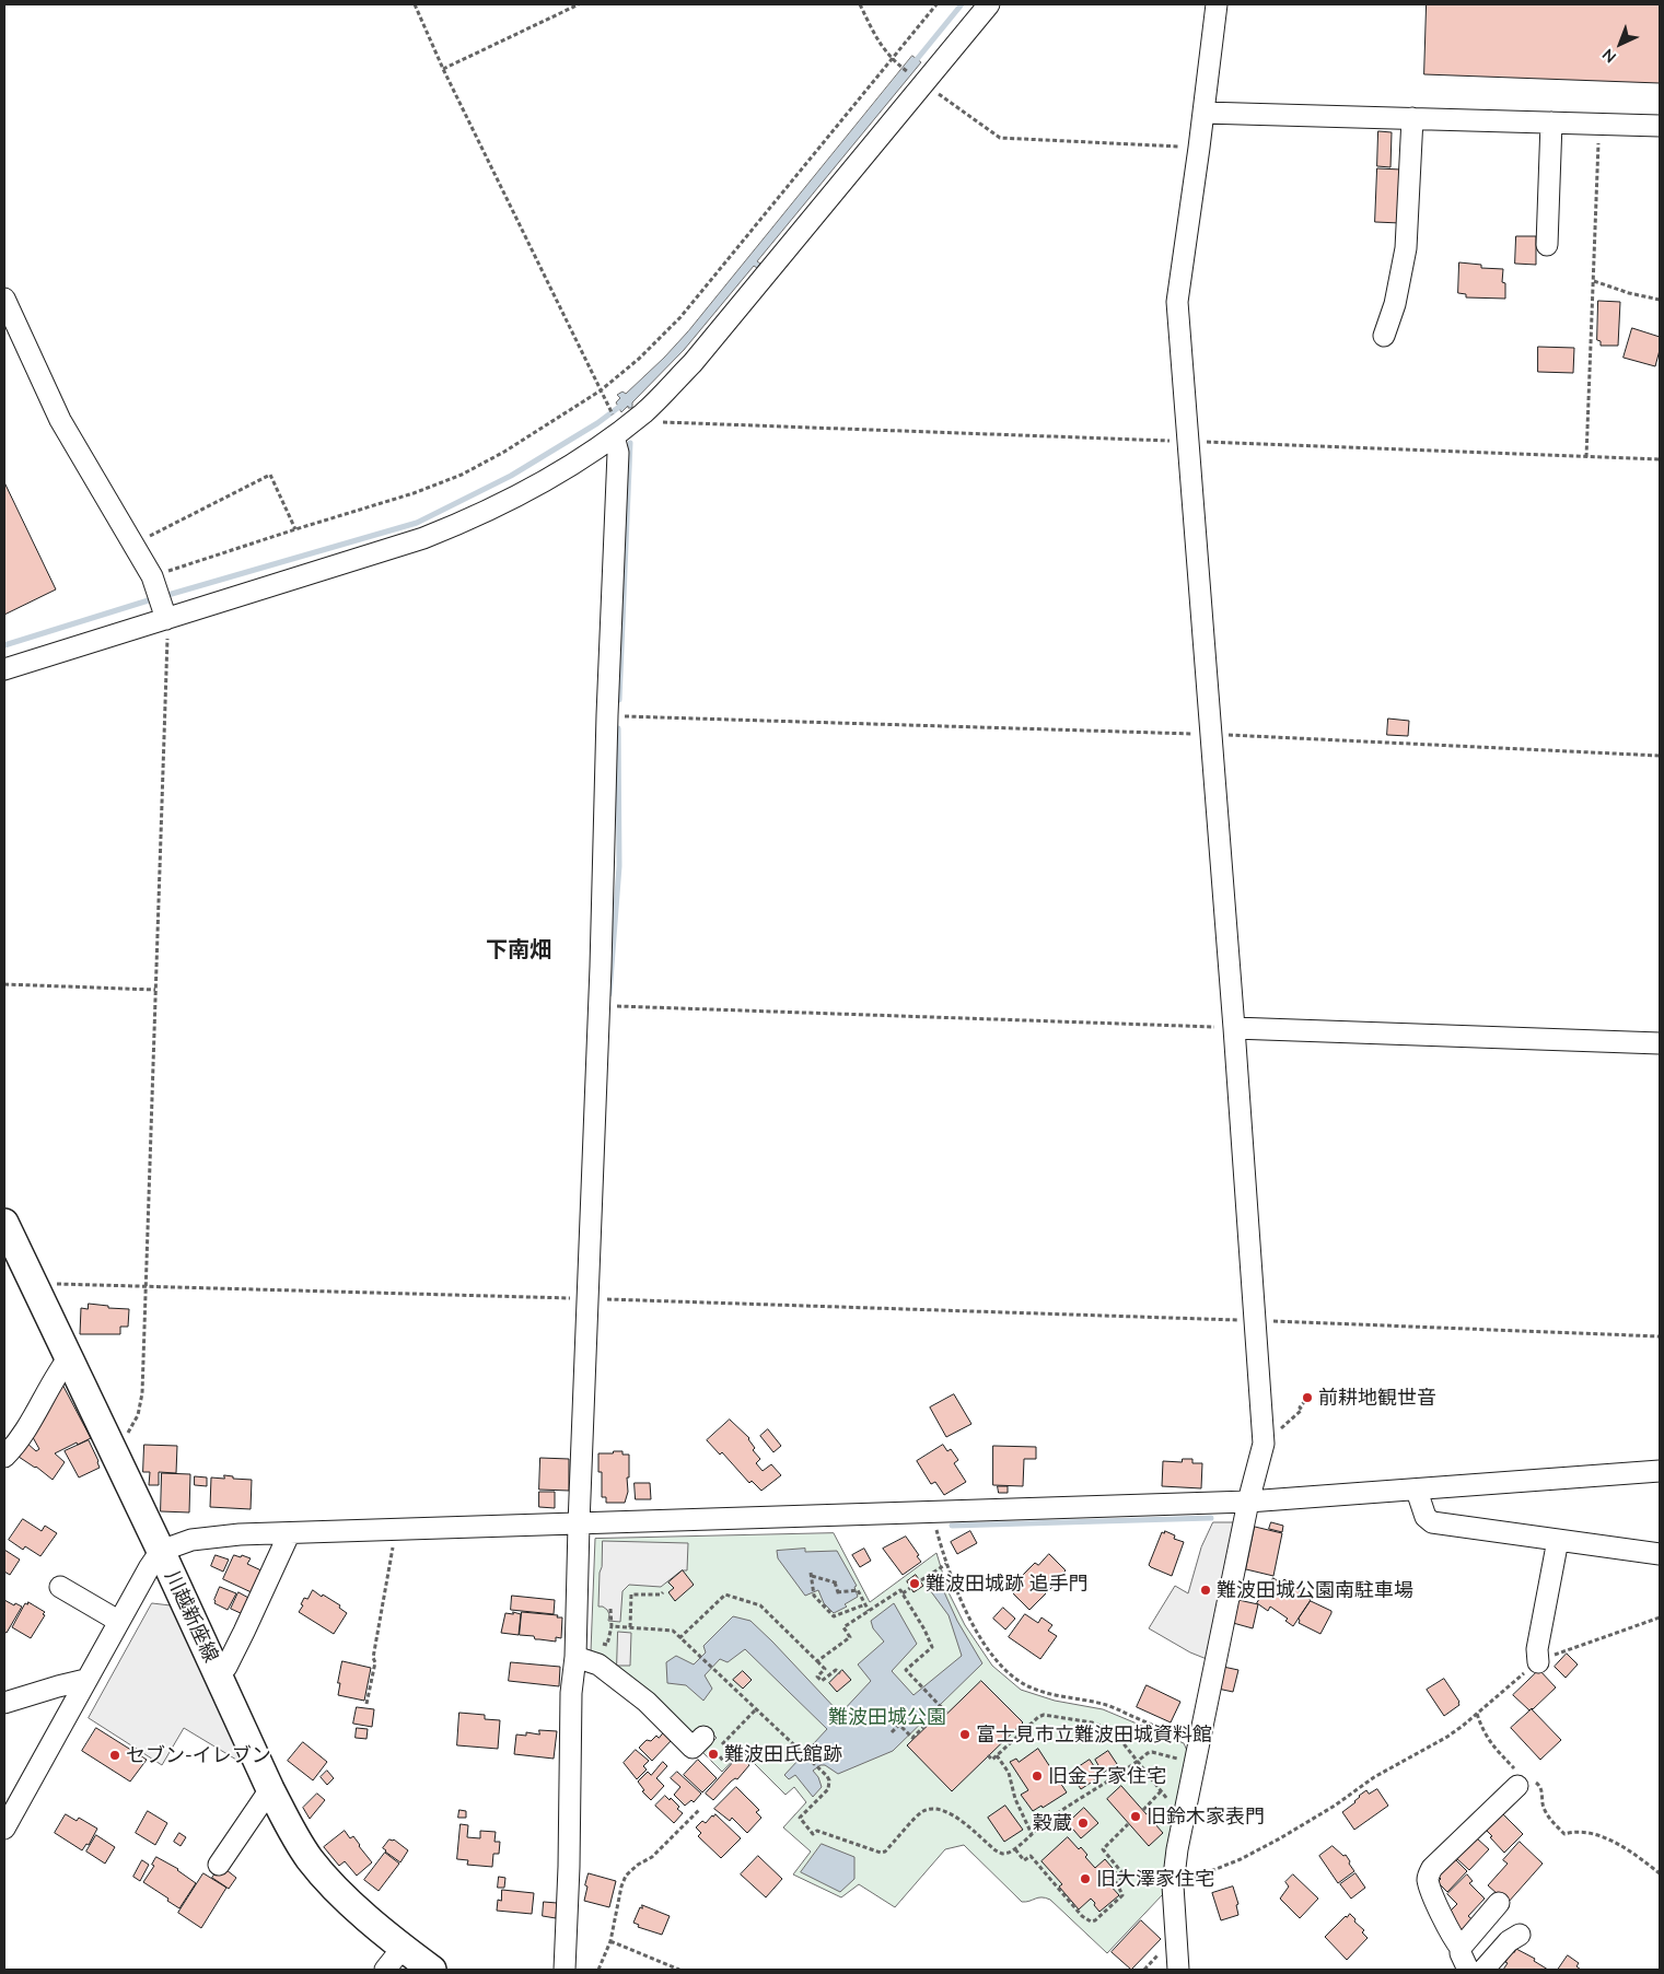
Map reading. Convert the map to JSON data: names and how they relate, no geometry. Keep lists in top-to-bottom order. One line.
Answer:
{"streets":{"main road":["川越新座線"]},"districts":["下南畑"],"parks":["難波田城公園"],"places":["前耕地観世音","難波田城跡 追手門","難波田城公園南駐車場","富士見市立難波田城資料館","難波田氏館跡","セブン-イレブン","旧金子家住宅","旧鈴木家表門","穀蔵","旧大澤家住宅"],"north":"bottom left"}
